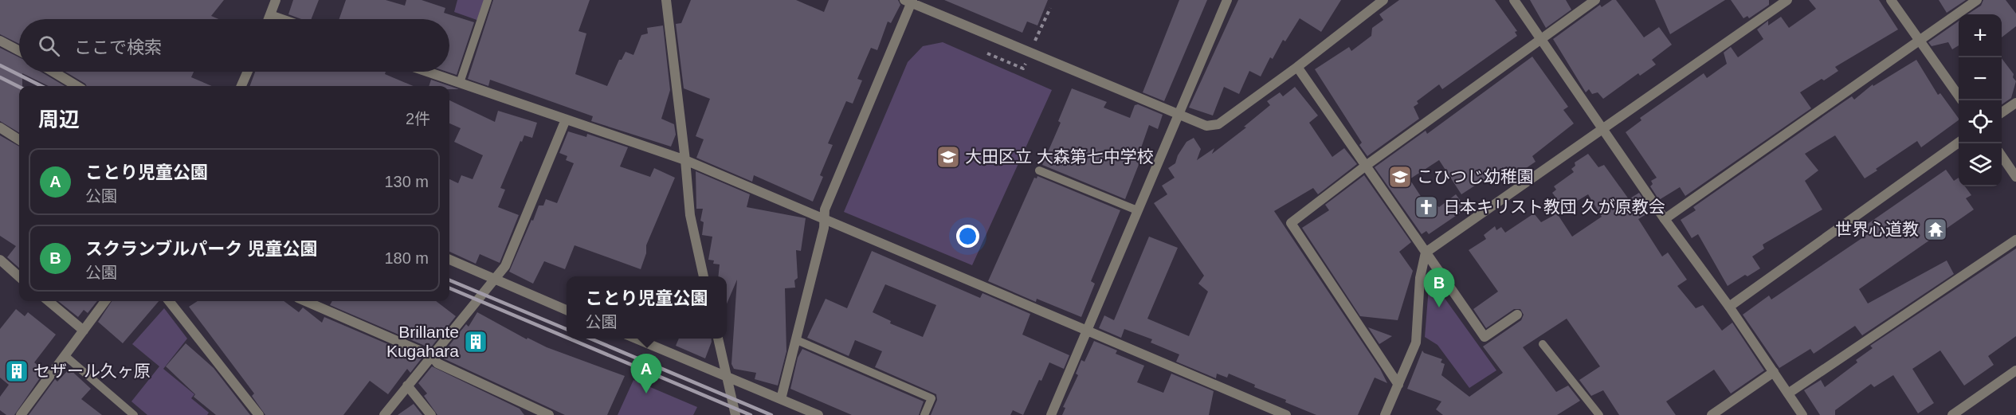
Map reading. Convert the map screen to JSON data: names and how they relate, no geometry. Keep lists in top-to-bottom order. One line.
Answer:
{"places":{"school or university":["大田区立 大森第七中学校","こひつじ幼稚園"],"church":["日本キリスト教団 久が原教会"],"temple":["世界心道教"],"building":["Brillante Kugahara","セザール久ヶ原"]},"page":{"map_buttons":["+","−"],"search":"ここで検索","heading":["周辺","2件"],"list":[{"mark":"A","name":"ことり児童公園","note":"公園","value":"130 m"},{"mark":"B","name":"スクランブルパーク 児童公園","note":"公園","value":"180 m"}],"pins":["B","A"],"popup":["ことり児童公園","公園"]}}
